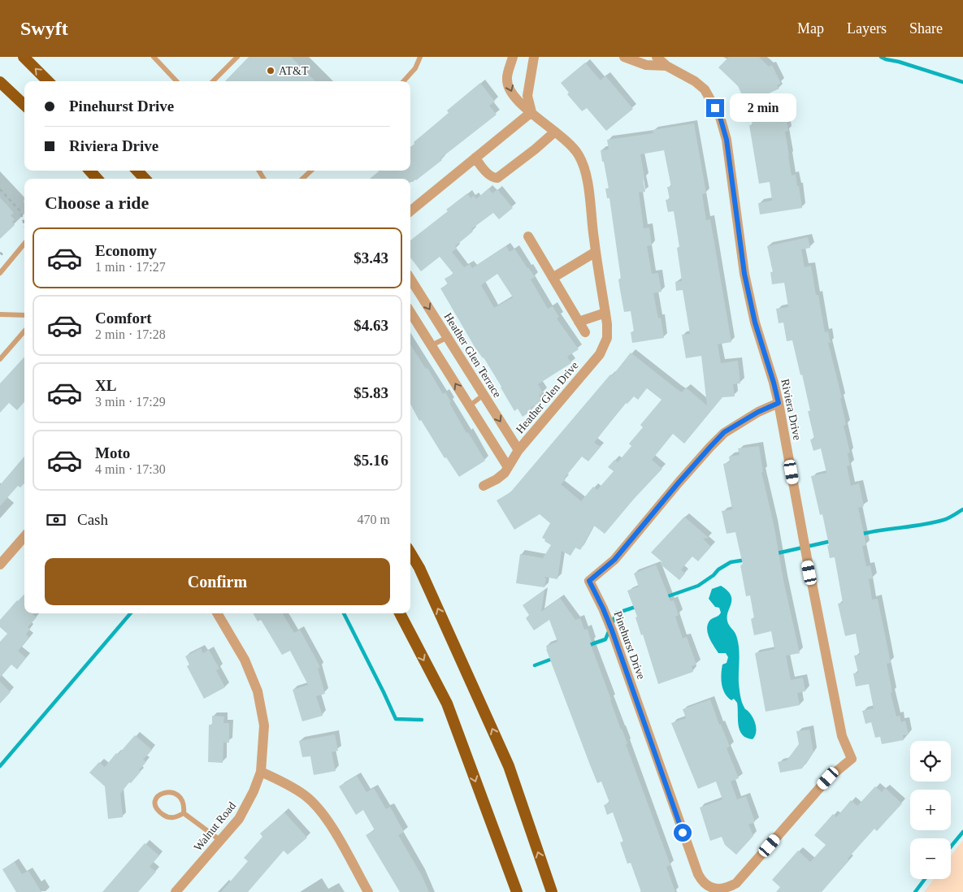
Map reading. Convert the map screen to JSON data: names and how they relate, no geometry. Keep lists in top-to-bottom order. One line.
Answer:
{"streets":{"street":["Heather Glen Terrace","Heather Glen Drive","Riviera Drive","Pinehurst Drive","Walnut Road"]},"crossings":[["Heather Glen Terrace","Heather Glen Drive"],["Riviera Drive","Pinehurst Drive"]],"places":["AT&T"],"page":{"header":"Swyft","nav":["Map","Layers","Share"],"banner":["Pinehurst Drive","Riviera Drive"],"bubble":"2 min","heading":"Choose a ride","list":[{"name":"Economy","note":"1 min · 17:27","value":"$3.43"},{"name":"Comfort","note":"2 min · 17:28","value":"$4.63"},{"name":"XL","note":"3 min · 17:29","value":"$5.83"},{"name":"Moto","note":"4 min · 17:30","value":"$5.16"}],"pay":["Cash","470 m"],"buttons":"Confirm","map_buttons":["+","−"]}}
